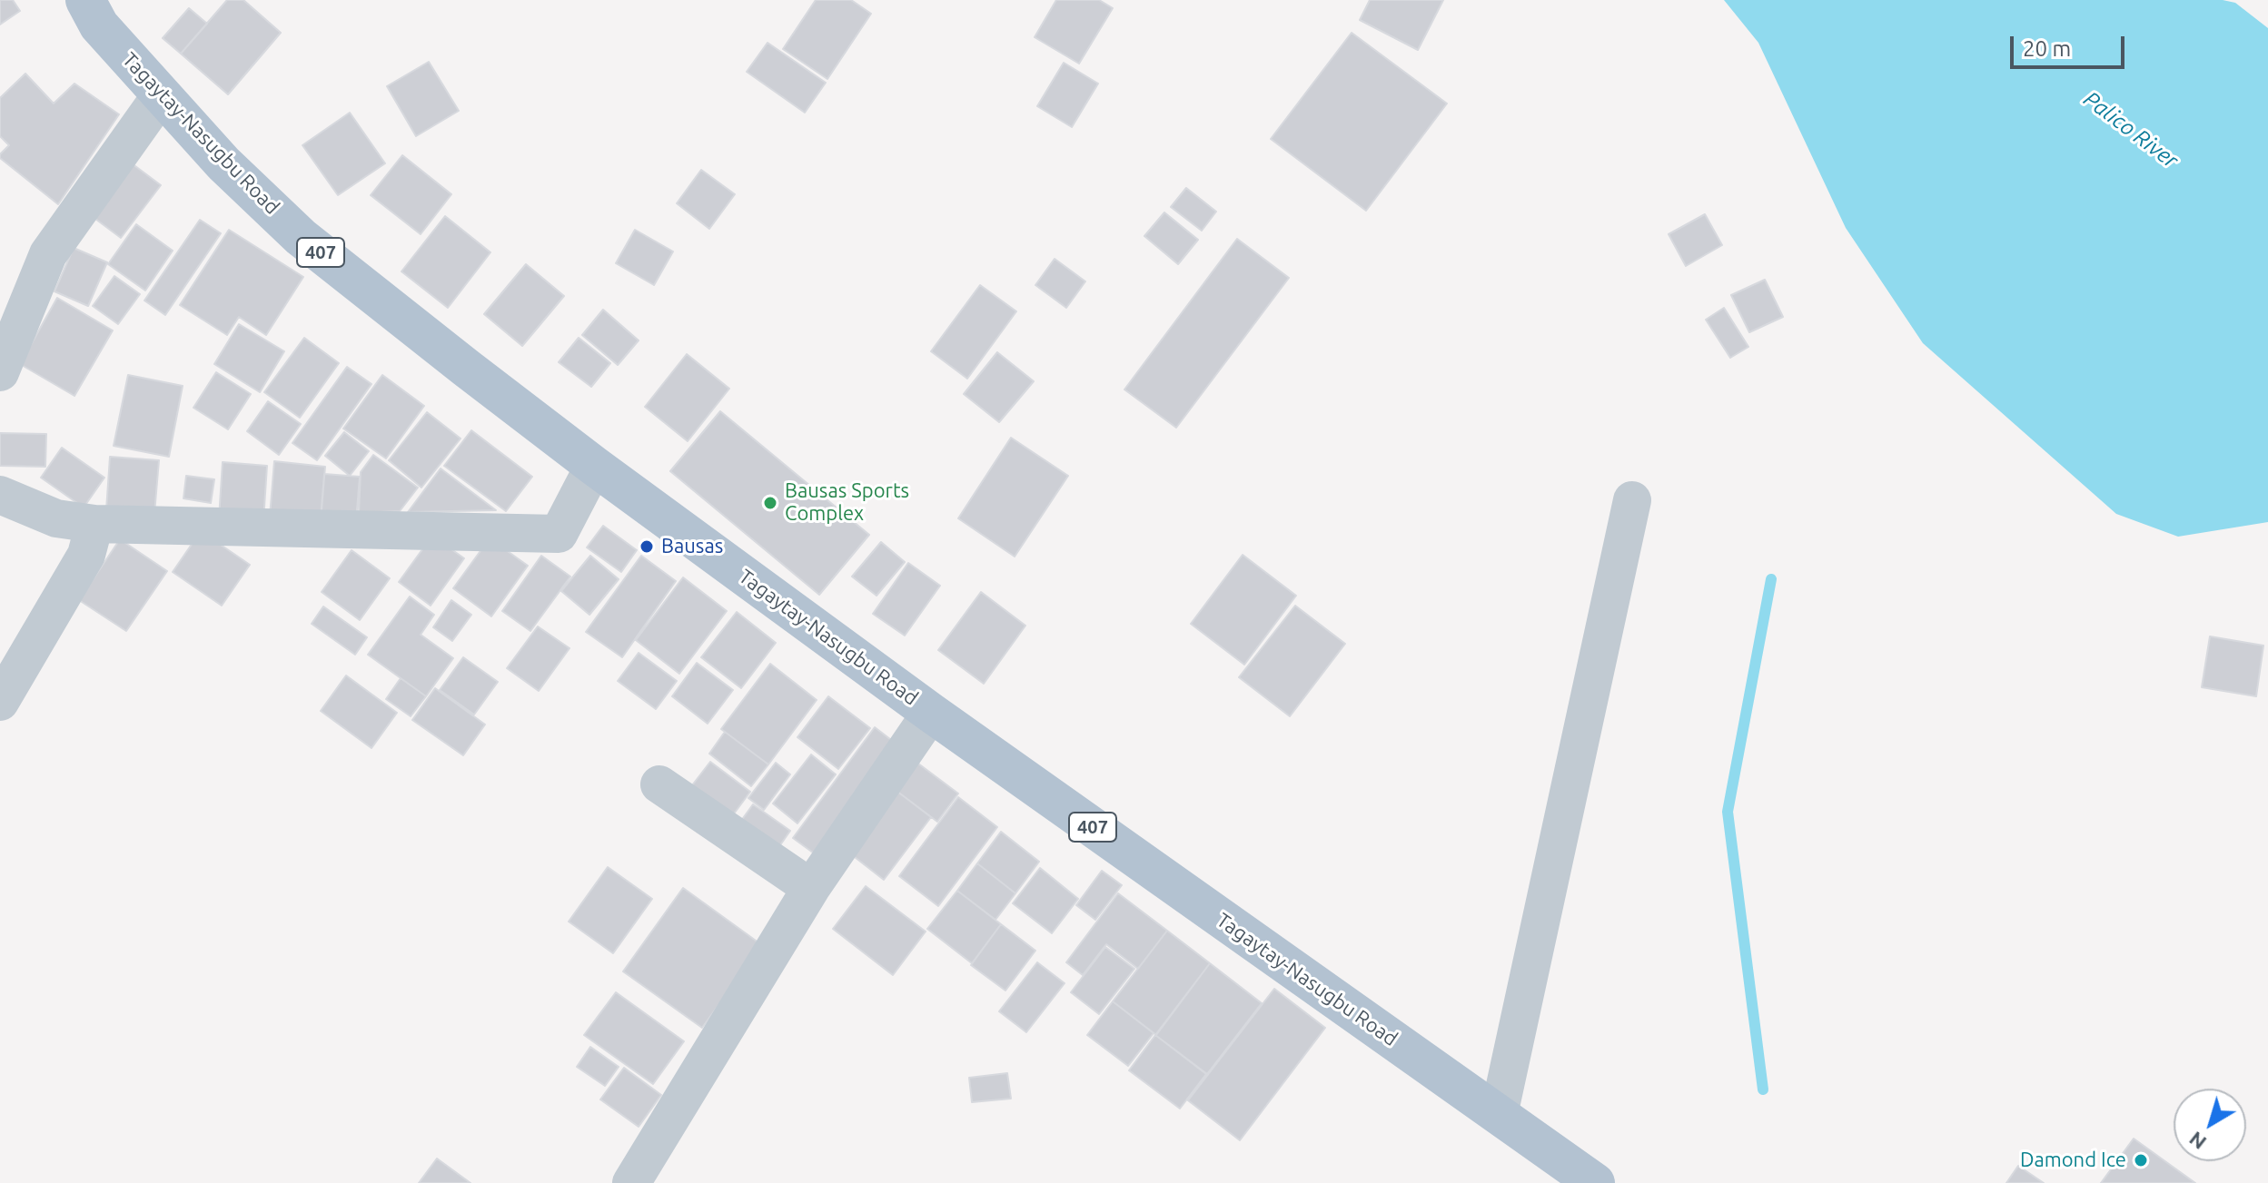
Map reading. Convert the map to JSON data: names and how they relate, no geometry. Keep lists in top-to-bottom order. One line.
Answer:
{"streets":{"main road":["Tagaytay-Nasugbu Road","407"]},"water":["Palico River"],"places":["Bausas Sports Complex","Bausas","Damond Ice"],"scale_bar":"20 m","north":"bottom left"}
